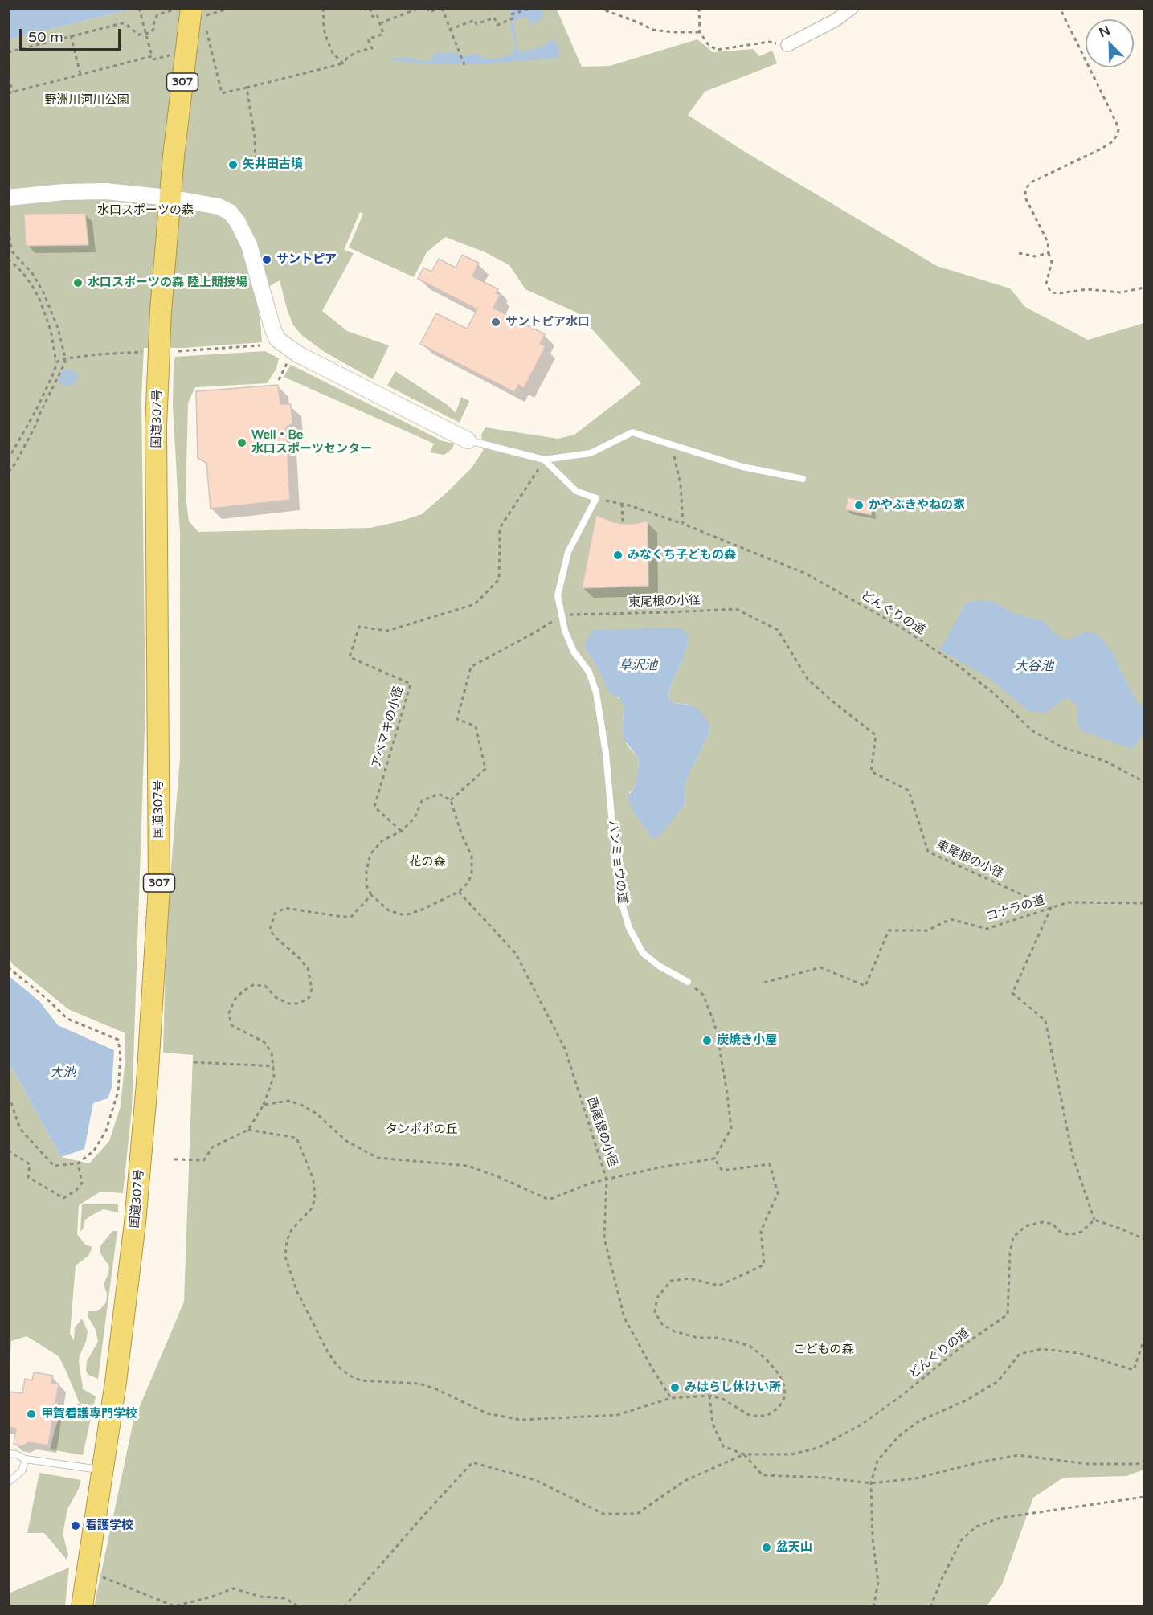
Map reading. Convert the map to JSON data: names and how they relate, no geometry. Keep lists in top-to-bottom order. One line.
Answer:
{"streets":{"highway":["307","国道307号"],"lane":["ハンミョウの道"],"path":["東尾根の小径","どんぐりの道","アベマキの小径","コナラの道","西尾根の小径"]},"crossings":[["東尾根の小径","ハンミョウの道"],["東尾根の小径","コナラの道"],["どんぐりの道","ハンミョウの道"]],"water":["草沢池","大谷池","大池"],"parks":["野洲川河川公園","水口スポーツの森","花の森","タンポポの丘","こどもの森"],"places":["矢井田古墳","サントピア","水口スポーツの森 陸上競技場","サントピア水口","Well・Be 水口スポーツセンター","かやぶきやねの家","みなくち子どもの森","炭焼き小屋","みはらし休けい所","甲賀看護専門学校","看護学校","盆天山"],"scale_bar":"50 m","north":"top left"}
